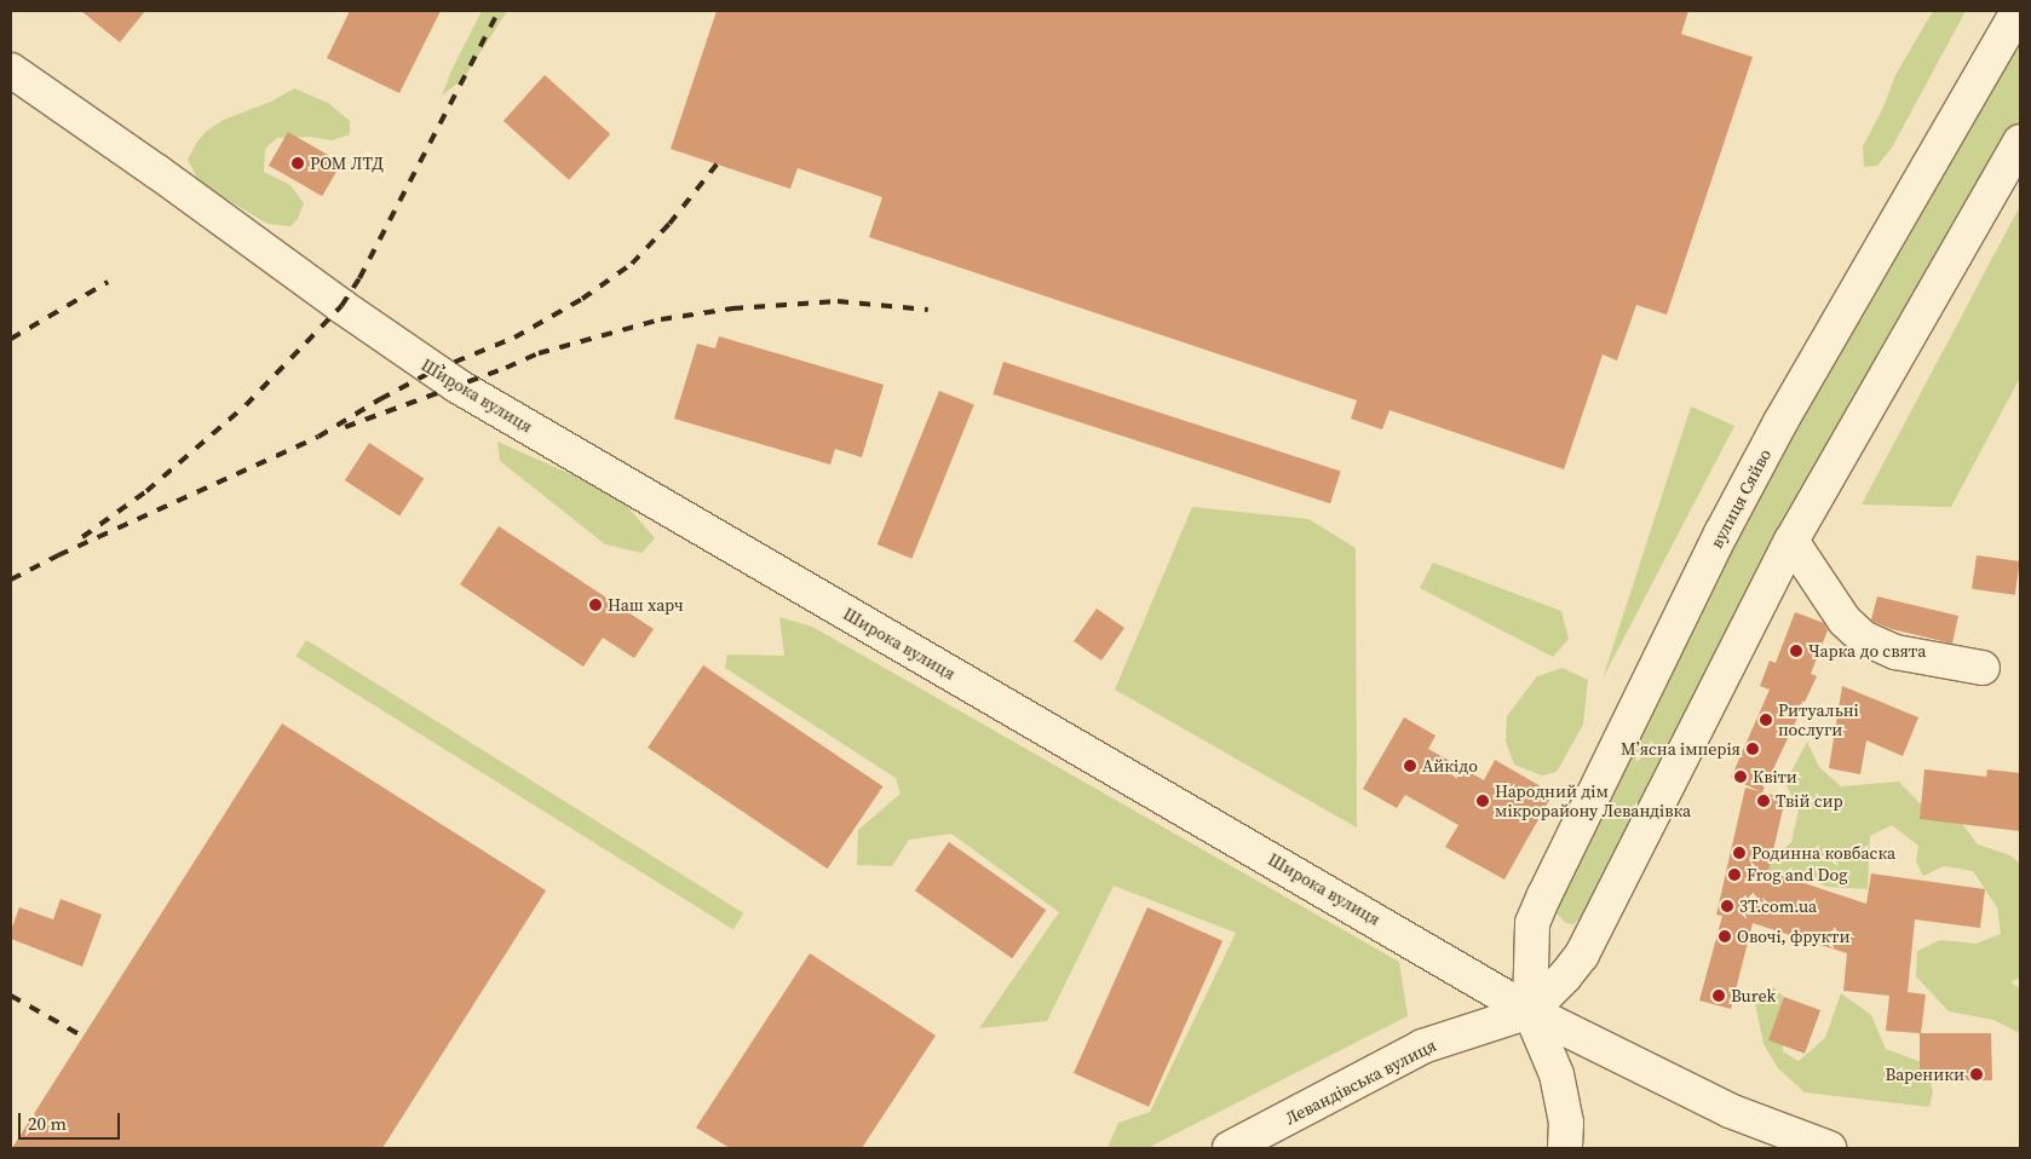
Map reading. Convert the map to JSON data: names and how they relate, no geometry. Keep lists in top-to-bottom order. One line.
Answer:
{"streets":{"street":["Широка вулиця","вулиця Сяйво","Левандівська вулиця"]},"crossings":[["Широка вулиця","вулиця Сяйво"],["Широка вулиця","Левандівська вулиця"],["вулиця Сяйво","Левандівська вулиця"]],"places":["РОМ ЛТД","Наш харч","Чарка до свята","Ритуальні послуги","Мʼясна імперія","Айкідо","Квіти","Народний дім мікрорайону Левандівка","Твій сир","Родинна ковбаска","Frog and Dog","3T.com.ua","Овочі, фрукти","Burek","Вареники"],"scale_bar":"20 m"}
